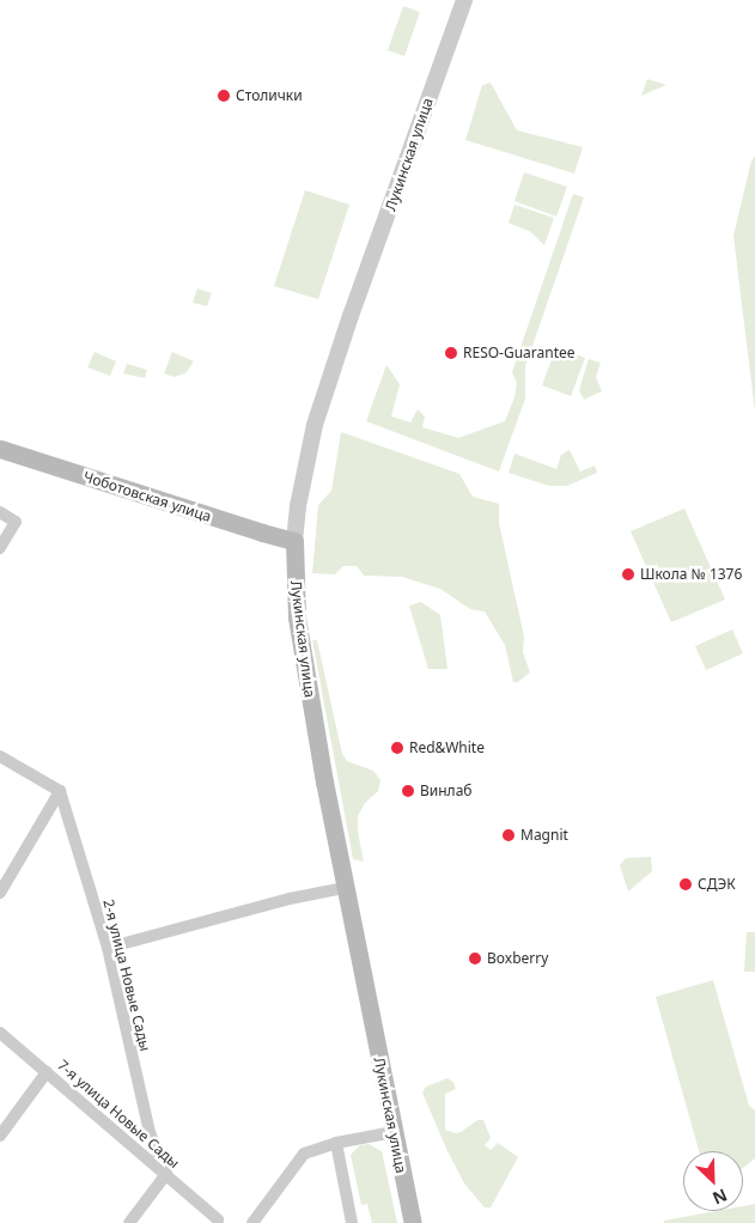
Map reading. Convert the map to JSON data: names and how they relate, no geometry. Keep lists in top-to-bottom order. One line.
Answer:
{"streets":{"main road":["Лукинская улица","Чоботовская улица"],"street":["2-я улица Новые Сады","7-я улица Новые Сады"]},"crossings":[["Лукинская улица","Чоботовская улица"],["2-я улица Новые Сады","7-я улица Новые Сады"]],"places":["Столички","RESO-Guarantee","Школа № 1376","Red&White","Винлаб","Magnit","СДЭК","Boxberry"],"north":"bottom right"}
